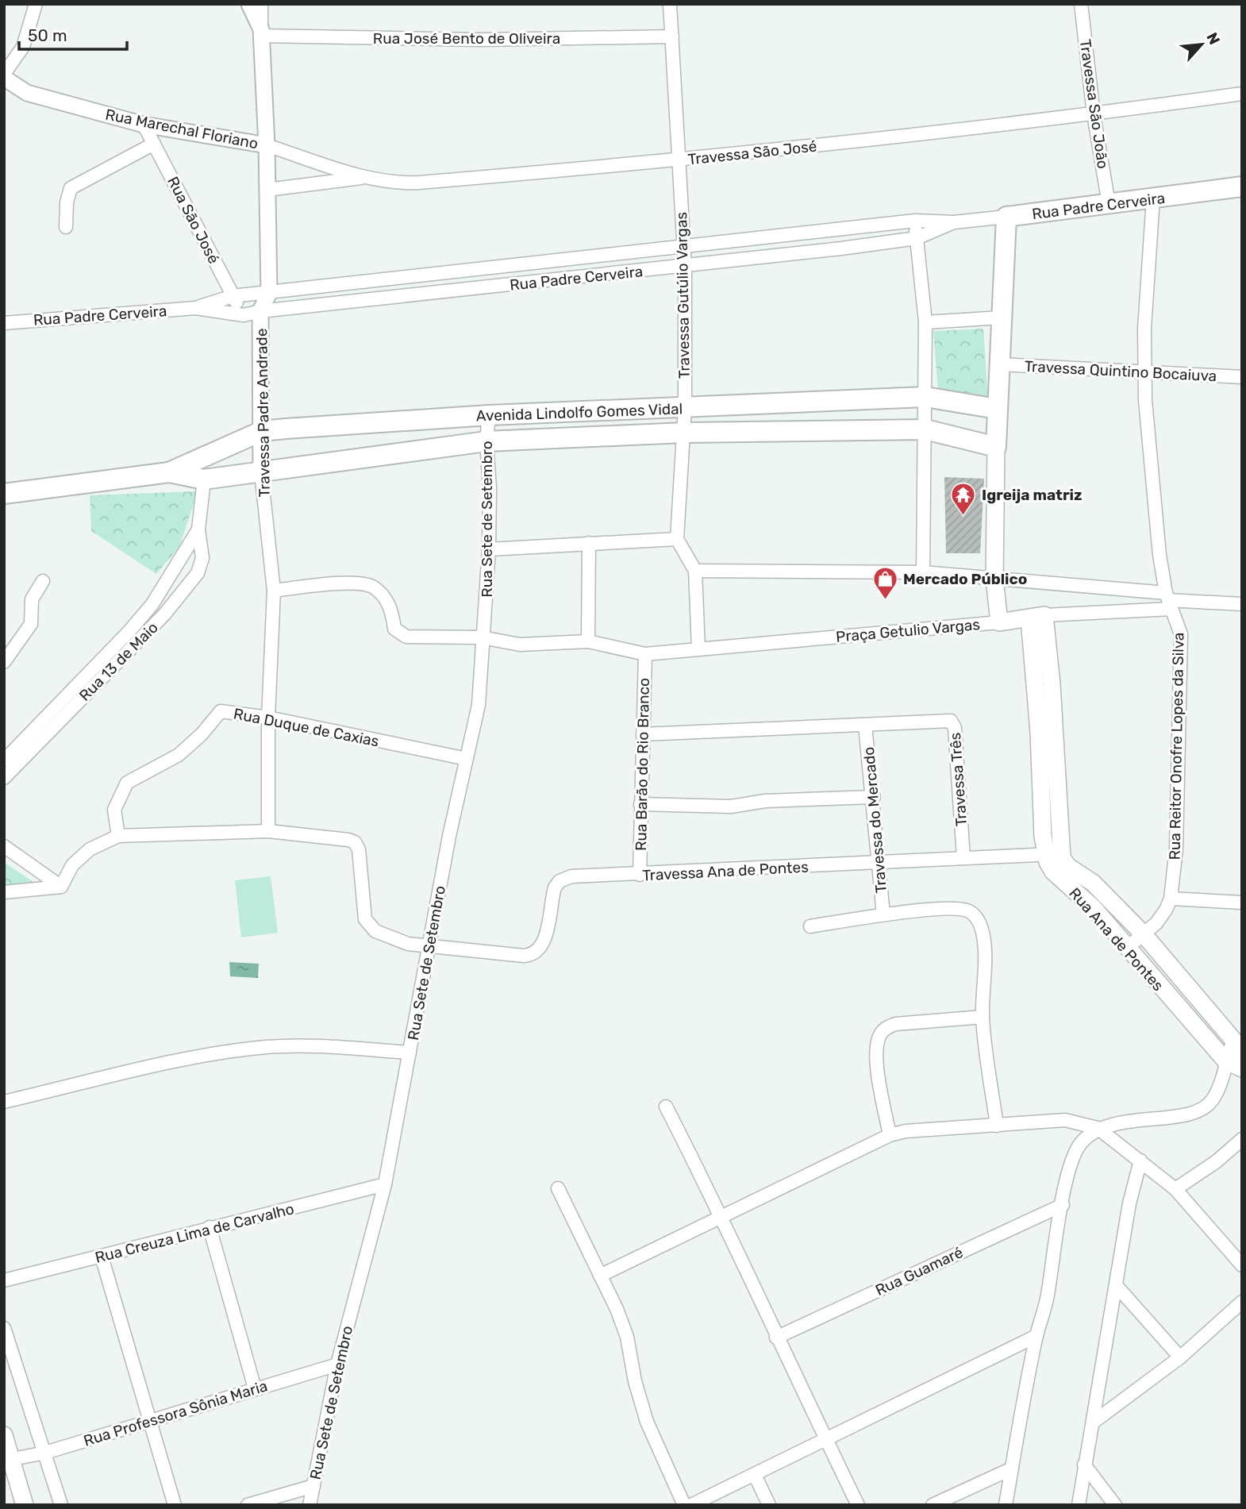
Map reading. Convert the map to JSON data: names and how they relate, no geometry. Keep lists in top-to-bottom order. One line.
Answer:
{"streets":{"main road":["Rua Padre Cerveira","Avenida Lindolfo Gomes Vidal","Praça Getulio Vargas","Rua Ana de Pontes"],"street":["Rua José Bento de Oliveira","Travessa São João","Rua Marechal Floriano","Travessa São José","Rua São José","Travessa Gutúlio Vargas","Travessa Quintino Bocaiuva","Travessa Padre Andrade","Rua Sete de Setembro","Rua 13 de Maio","Rua Duque de Caxias","Rua Reitor Onofre Lopes da Silva","Rua Barão do Rio Branco","Travessa Três","Travessa do Mercado","Travessa Ana de Pontes","Rua Creuza Lima de Carvalho","Rua Guamaré","Rua Professora Sônia Maria"]},"crossings":[["Rua José Bento de Oliveira","Travessa Gutúlio Vargas"],["Rua José Bento de Oliveira","Travessa Padre Andrade"],["Travessa São João","Travessa São José"],["Travessa São João","Rua Padre Cerveira"],["Rua Marechal Floriano","Travessa São José"],["Rua Marechal Floriano","Rua São José"],["Rua Marechal Floriano","Travessa Padre Andrade"],["Travessa São José","Travessa Gutúlio Vargas"],["Travessa São José","Travessa Padre Andrade"],["Rua Padre Cerveira","Rua São José"],["Rua Padre Cerveira","Travessa Gutúlio Vargas"],["Rua Padre Cerveira","Travessa Padre Andrade"],["Rua Padre Cerveira","Rua Reitor Onofre Lopes da Silva"],["Travessa Gutúlio Vargas","Avenida Lindolfo Gomes Vidal"],["Travessa Quintino Bocaiuva","Rua Reitor Onofre Lopes da Silva"],["Avenida Lindolfo Gomes Vidal","Travessa Padre Andrade"],["Avenida Lindolfo Gomes Vidal","Rua Sete de Setembro"],["Avenida Lindolfo Gomes Vidal","Rua 13 de Maio"],["Travessa Padre Andrade","Praça Getulio Vargas"],["Travessa Padre Andrade","Rua Duque de Caxias"],["Rua Sete de Setembro","Praça Getulio Vargas"],["Rua Sete de Setembro","Rua Duque de Caxias"],["Rua Sete de Setembro","Travessa Ana de Pontes"],["Rua Sete de Setembro","Rua Creuza Lima de Carvalho"],["Rua Sete de Setembro","Rua Professora Sônia Maria"],["Praça Getulio Vargas","Rua Reitor Onofre Lopes da Silva"],["Praça Getulio Vargas","Rua Barão do Rio Branco"],["Praça Getulio Vargas","Rua Ana de Pontes"],["Rua Reitor Onofre Lopes da Silva","Rua Ana de Pontes"],["Rua Barão do Rio Branco","Travessa Ana de Pontes"],["Travessa Três","Travessa do Mercado"],["Travessa Três","Travessa Ana de Pontes"],["Travessa do Mercado","Travessa Ana de Pontes"],["Travessa Ana de Pontes","Rua Ana de Pontes"]],"places":{"temple":["Igreija matriz"],"shop":["Mercado Público"]},"scale_bar":"50 m","north":"top right"}
